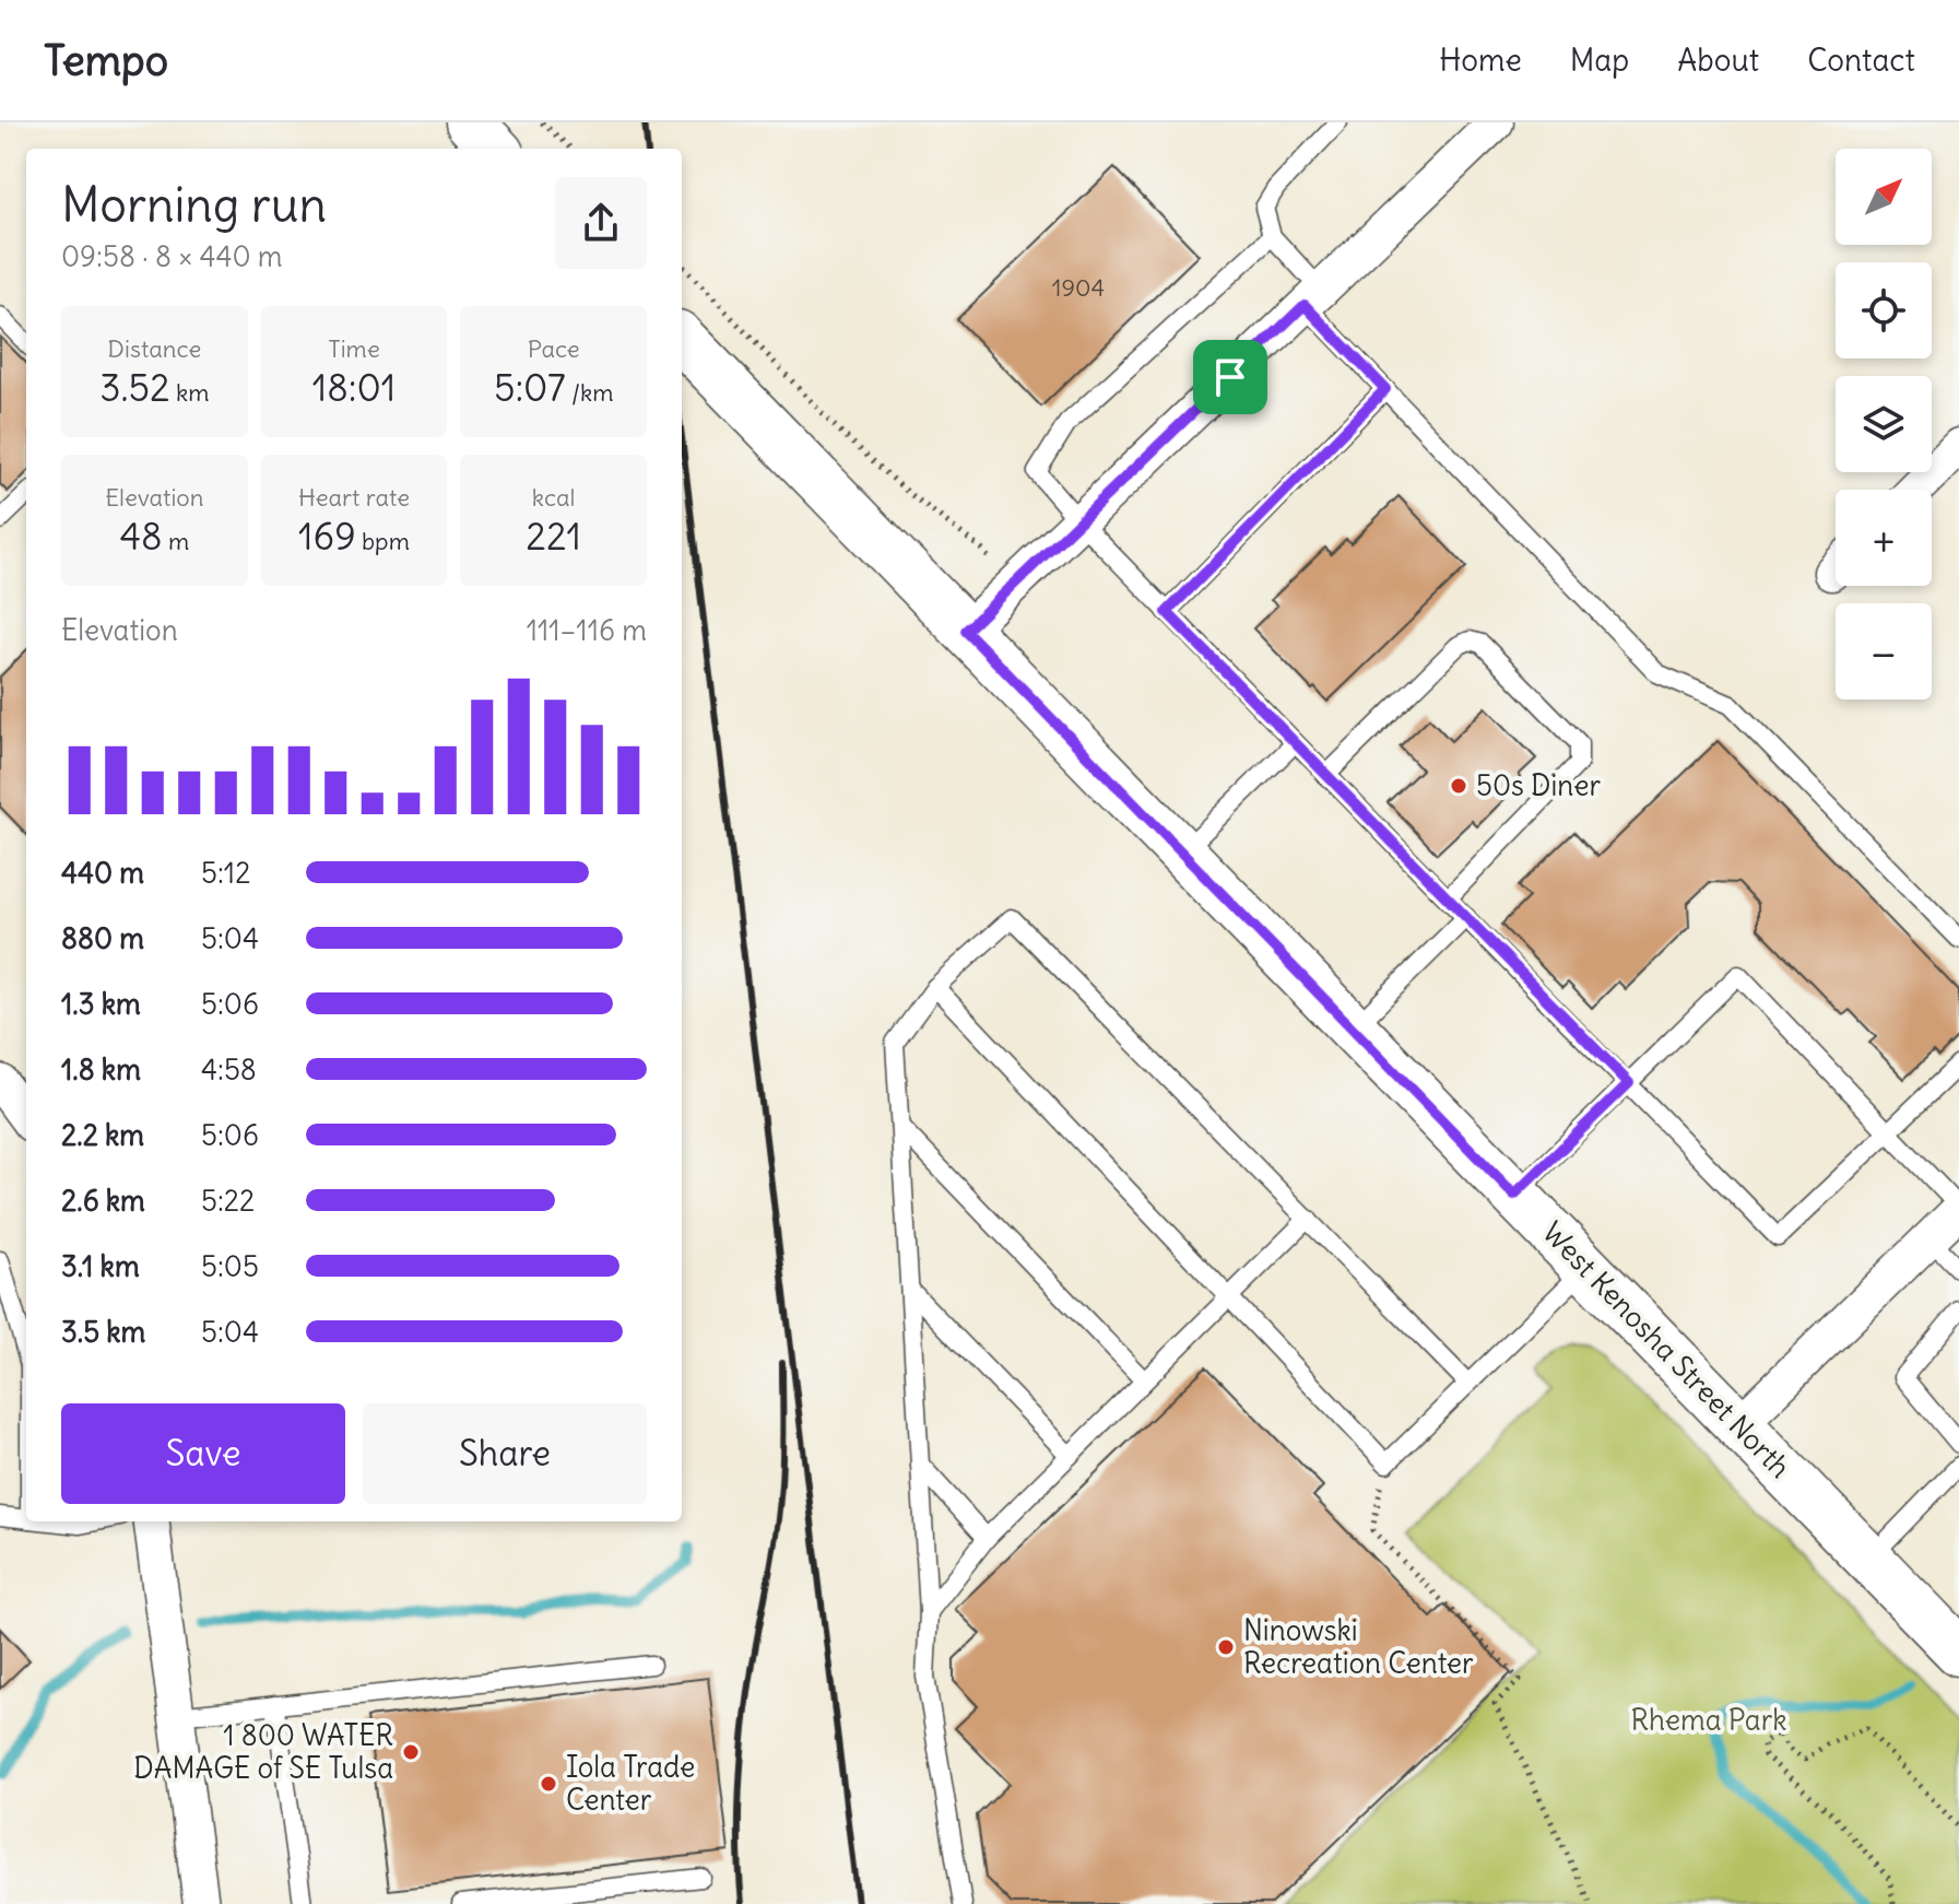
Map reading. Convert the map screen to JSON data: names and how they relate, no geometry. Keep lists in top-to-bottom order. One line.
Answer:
{"streets":{"main road":["West Kenosha Street North"]},"parks":["Rhema Park"],"places":["50s Diner","Ninowski Recreation Center","1 800 WATER DAMAGE of SE Tulsa","Iola Trade Center"],"house_numbers":["1904"],"north":"top right","page":{"header":"Tempo","nav":["Home","Map","About","Contact"],"map_buttons":["+","−"],"heading":["Morning run","09:58 · 8 × 440 m"],"stats":[["Distance","3.52 km"],["Time","18:01"],["Pace","5:07 /km"],["Elevation","48 m"],["Heart rate","169 bpm"],["kcal","221"]],"chart":["Elevation","111–116 m"],"list":[{"name":"440 m","note":"5:12"},{"name":"880 m","note":"5:04"},{"name":"1.3 km","note":"5:06"},{"name":"1.8 km","note":"4:58"},{"name":"2.2 km","note":"5:06"},{"name":"2.6 km","note":"5:22"},{"name":"3.1 km","note":"5:05"},{"name":"3.5 km","note":"5:04"}],"buttons":["Save","Share"]}}
